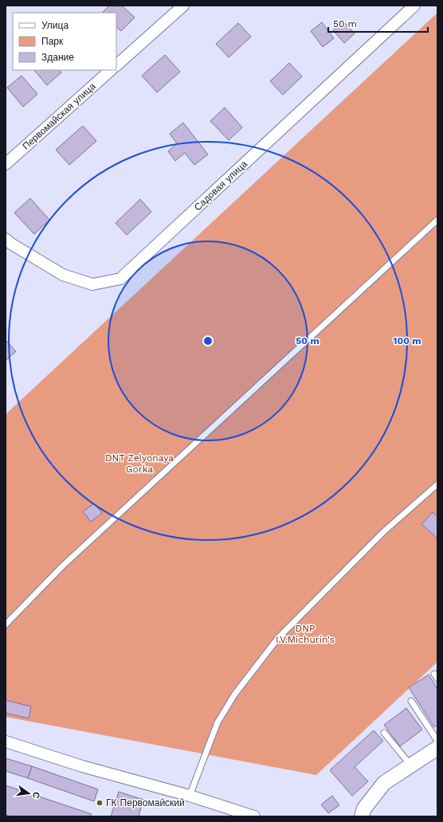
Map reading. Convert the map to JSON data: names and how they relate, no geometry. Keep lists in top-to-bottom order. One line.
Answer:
{"streets":{"street":["Первомайская улица","Садовая улица"]},"parks":["DNT Zelyonaya Gorka","DNP I.V.Michurin's"],"places":["ГК Первомайский"],"legend":["Улица","Парк","Здание"],"scale_bar":"50 m","north":"right","rings":["50 m","100 m"]}
